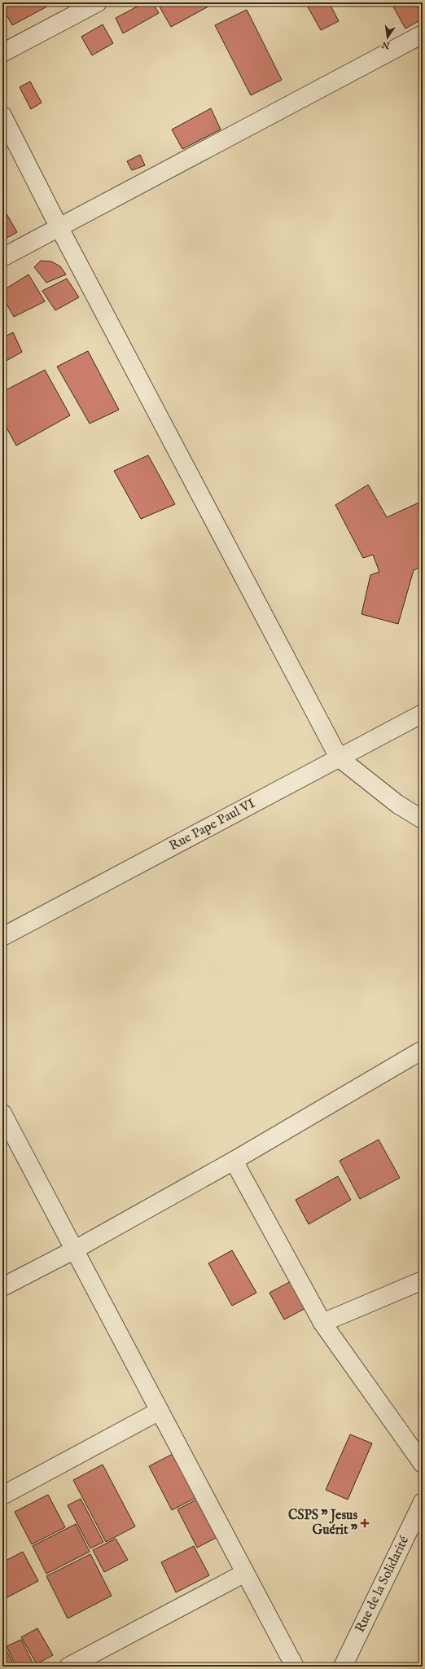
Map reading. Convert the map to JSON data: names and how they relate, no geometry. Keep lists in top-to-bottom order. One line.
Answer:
{"streets":{"street":["Rue Pape Paul VI","Rue de la Solidarité"]},"places":{"health":["CSPS \" Jesus Guérit \""]},"north":"bottom"}
